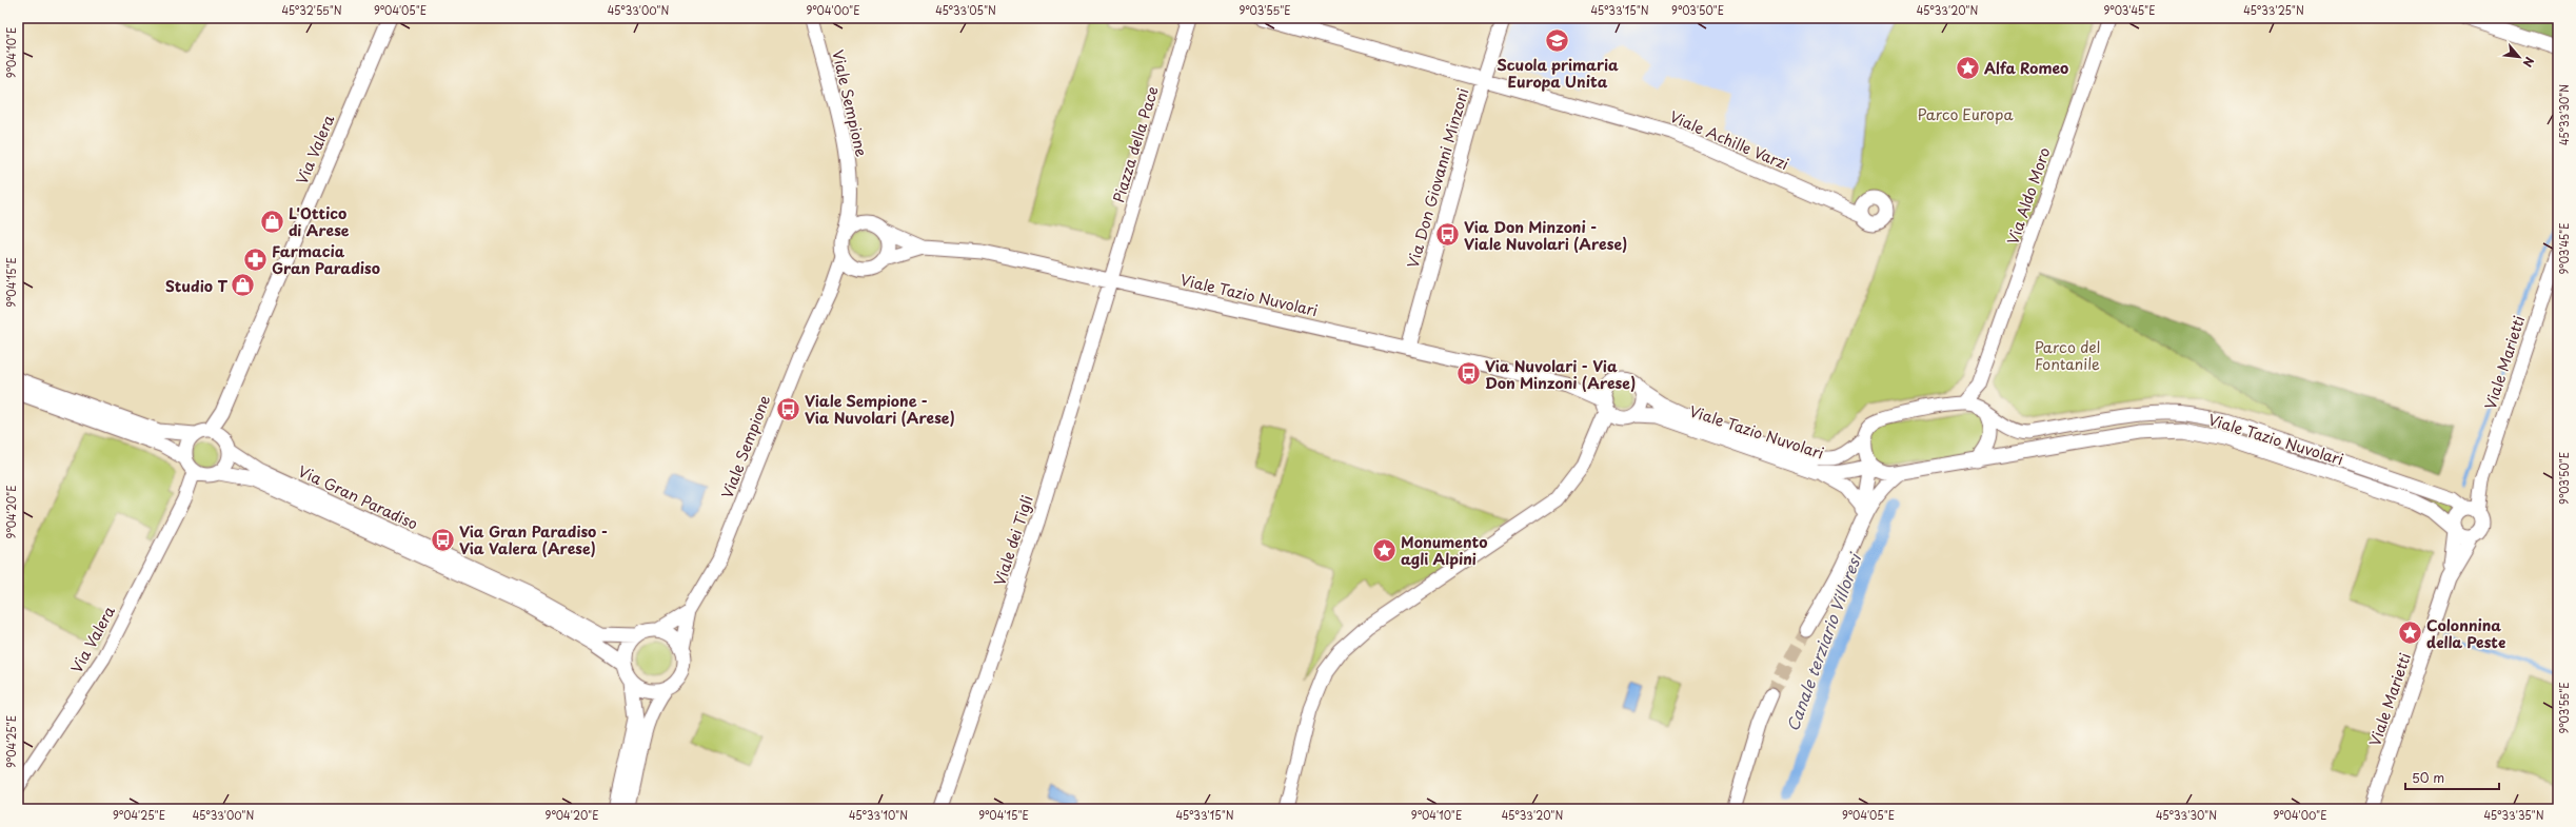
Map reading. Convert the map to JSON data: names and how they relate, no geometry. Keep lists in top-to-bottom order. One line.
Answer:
{"streets":{"street":["Viale Sempione","Viale Achille Varzi","Piazza della Pace","Via Valera","Via Don Giovanni Minzoni","Via Aldo Moro","Viale Tazio Nuvolari","Viale Marietti","Via Gran Paradiso","Viale dei Tigli"]},"crossings":[["Viale Sempione","Viale Tazio Nuvolari"],["Viale Sempione","Via Gran Paradiso"],["Viale Achille Varzi","Via Don Giovanni Minzoni"],["Piazza della Pace","Viale Tazio Nuvolari"],["Piazza della Pace","Viale dei Tigli"],["Via Valera","Via Gran Paradiso"],["Via Don Giovanni Minzoni","Viale Tazio Nuvolari"],["Via Aldo Moro","Viale Tazio Nuvolari"],["Viale Tazio Nuvolari","Viale Marietti"],["Viale Tazio Nuvolari","Viale dei Tigli"]],"water":["Canale terziario Villoresi"],"parks":["Parco Europa","Parco del Fontanile"],"places":{"school or university":["Scuola primaria Europa Unita"],"place":["Alfa Romeo","Monumento agli Alpini","Colonnina della Peste"],"shop":["L'Ottico di Arese","Studio T"],"bus stop":["Via Don Minzoni - Viale Nuvolari (Arese)","Via Nuvolari - Via Don Minzoni (Arese)","Viale Sempione - Via Nuvolari (Arese)","Via Gran Paradiso - Via Valera (Arese)"],"pharmacy":["Farmacia Gran Paradiso"]},"scale_bar":"50 m","north":"bottom right","coordinates":["45°32'55\"N","9°04'05\"E","45°33'00\"N","9°04'00\"E","45°33'05\"N","9°03'55\"E","45°33'15\"N","9°03'50\"E","45°33'20\"N","9°03'45\"E","45°33'25\"N","9°04'10\"E","45°33'30\"N","9°04'15\"E","9°04'20\"E","9°04'25\"E","45°33'10\"N","45°33'35\"N"]}
